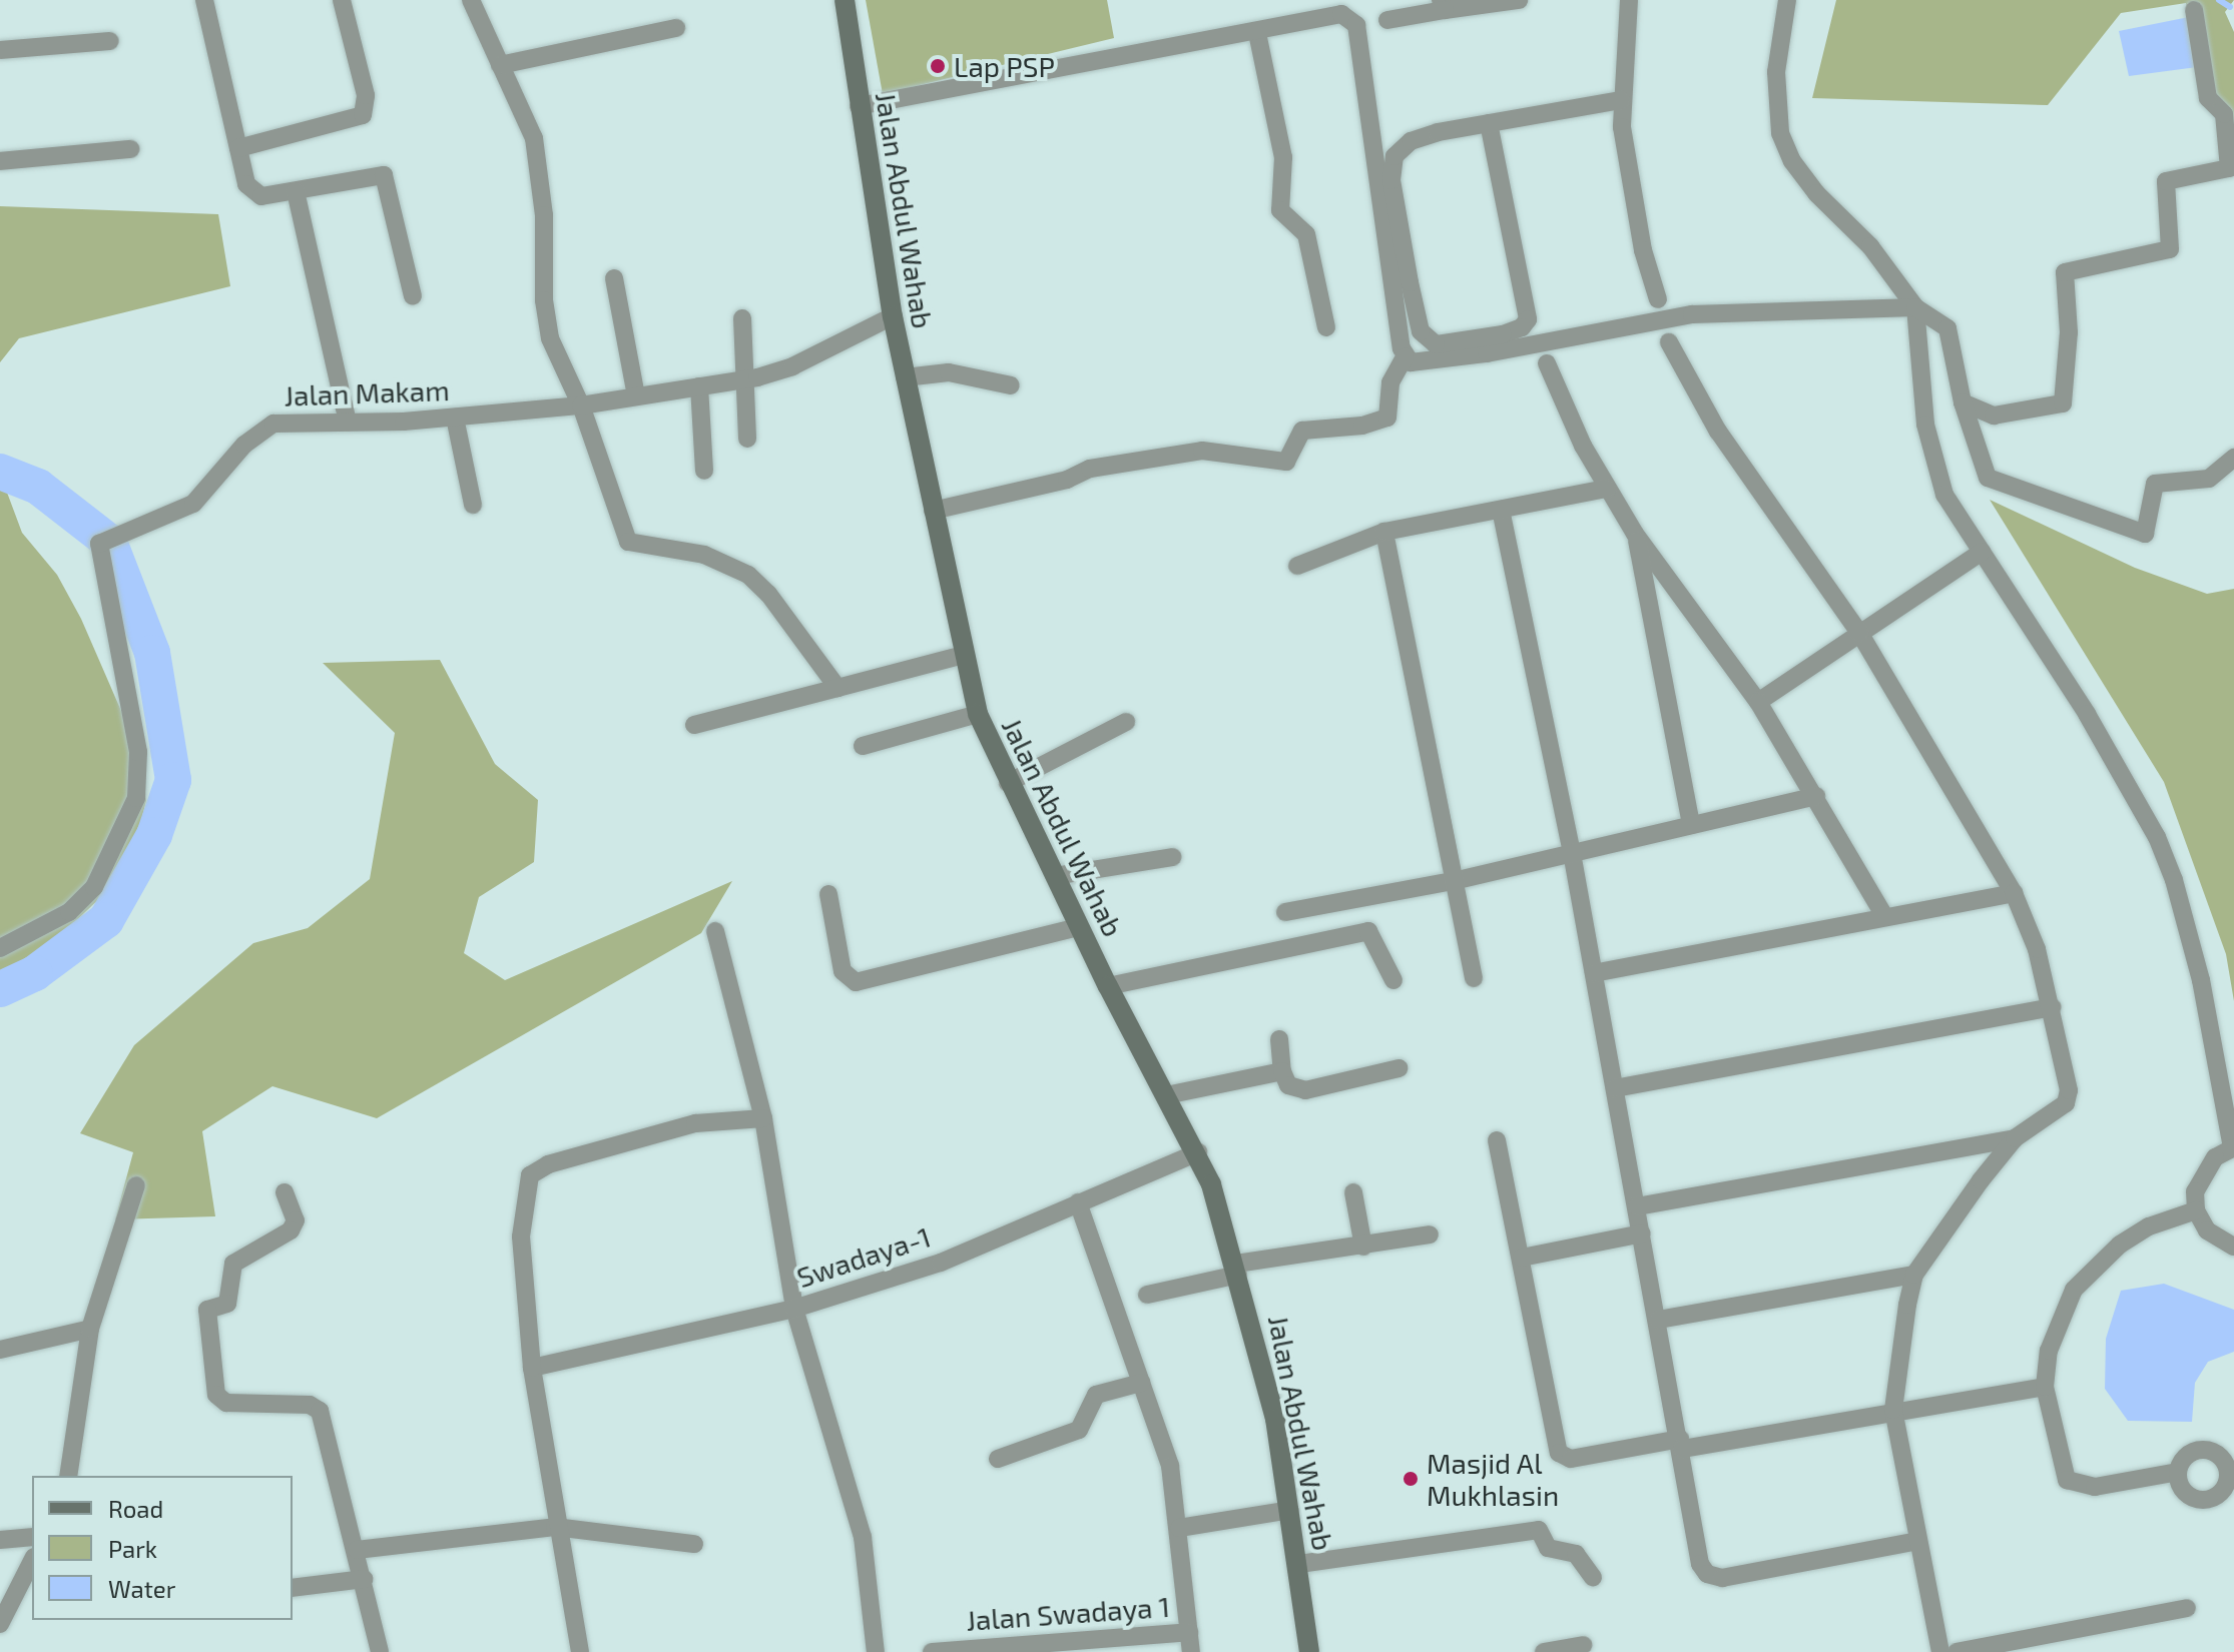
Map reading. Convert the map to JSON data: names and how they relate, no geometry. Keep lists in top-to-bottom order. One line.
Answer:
{"streets":{"street":["Jalan Abdul Wahab","Jalan Makam","Swadaya-1","Jalan Swadaya 1"]},"crossings":[["Jalan Abdul Wahab","Jalan Makam"],["Jalan Abdul Wahab","Swadaya-1"]],"places":["Lap PSP","Masjid Al Mukhlasin"],"legend":["Road","Park","Water"]}
